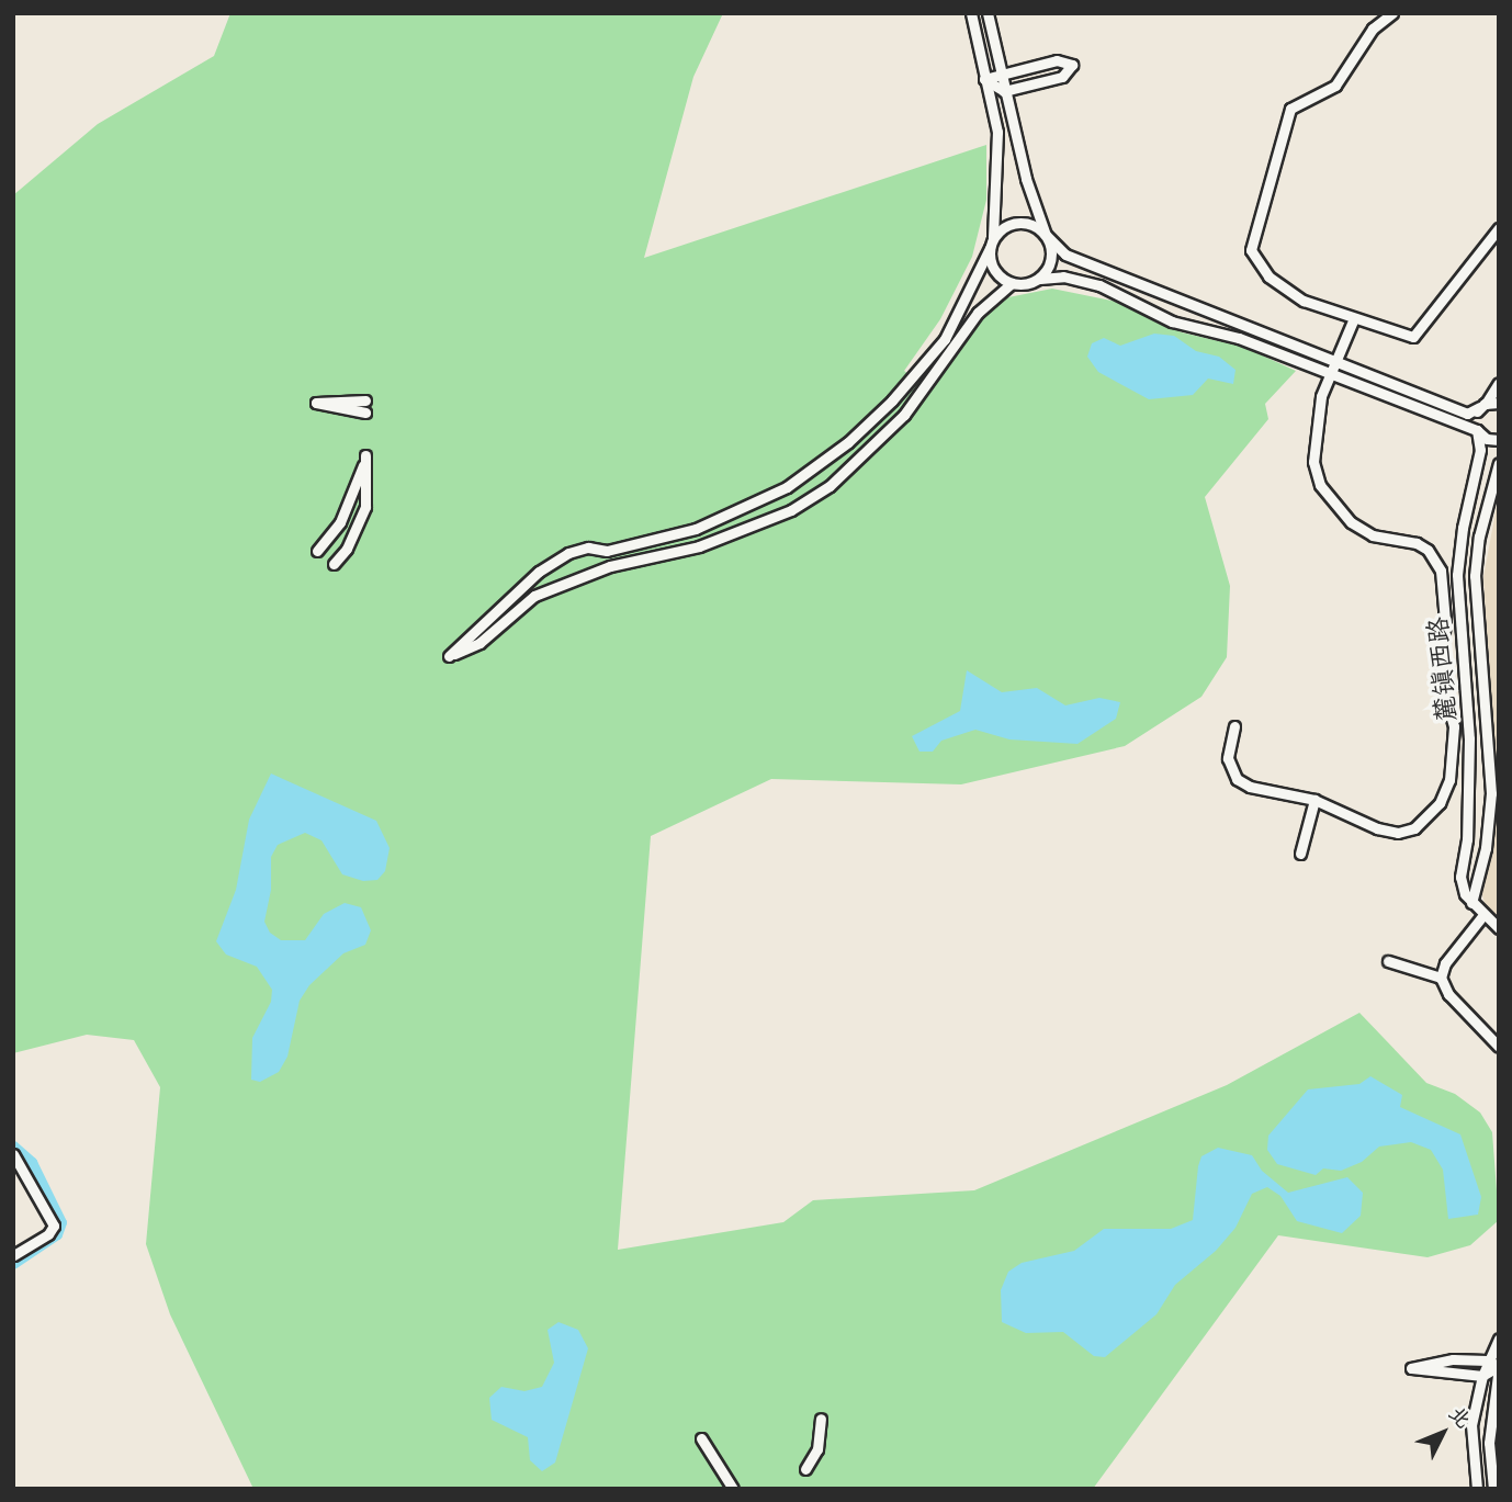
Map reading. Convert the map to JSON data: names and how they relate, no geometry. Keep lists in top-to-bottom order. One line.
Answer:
{"streets":{"street":["麓镇西路"]},"north":"top right"}
